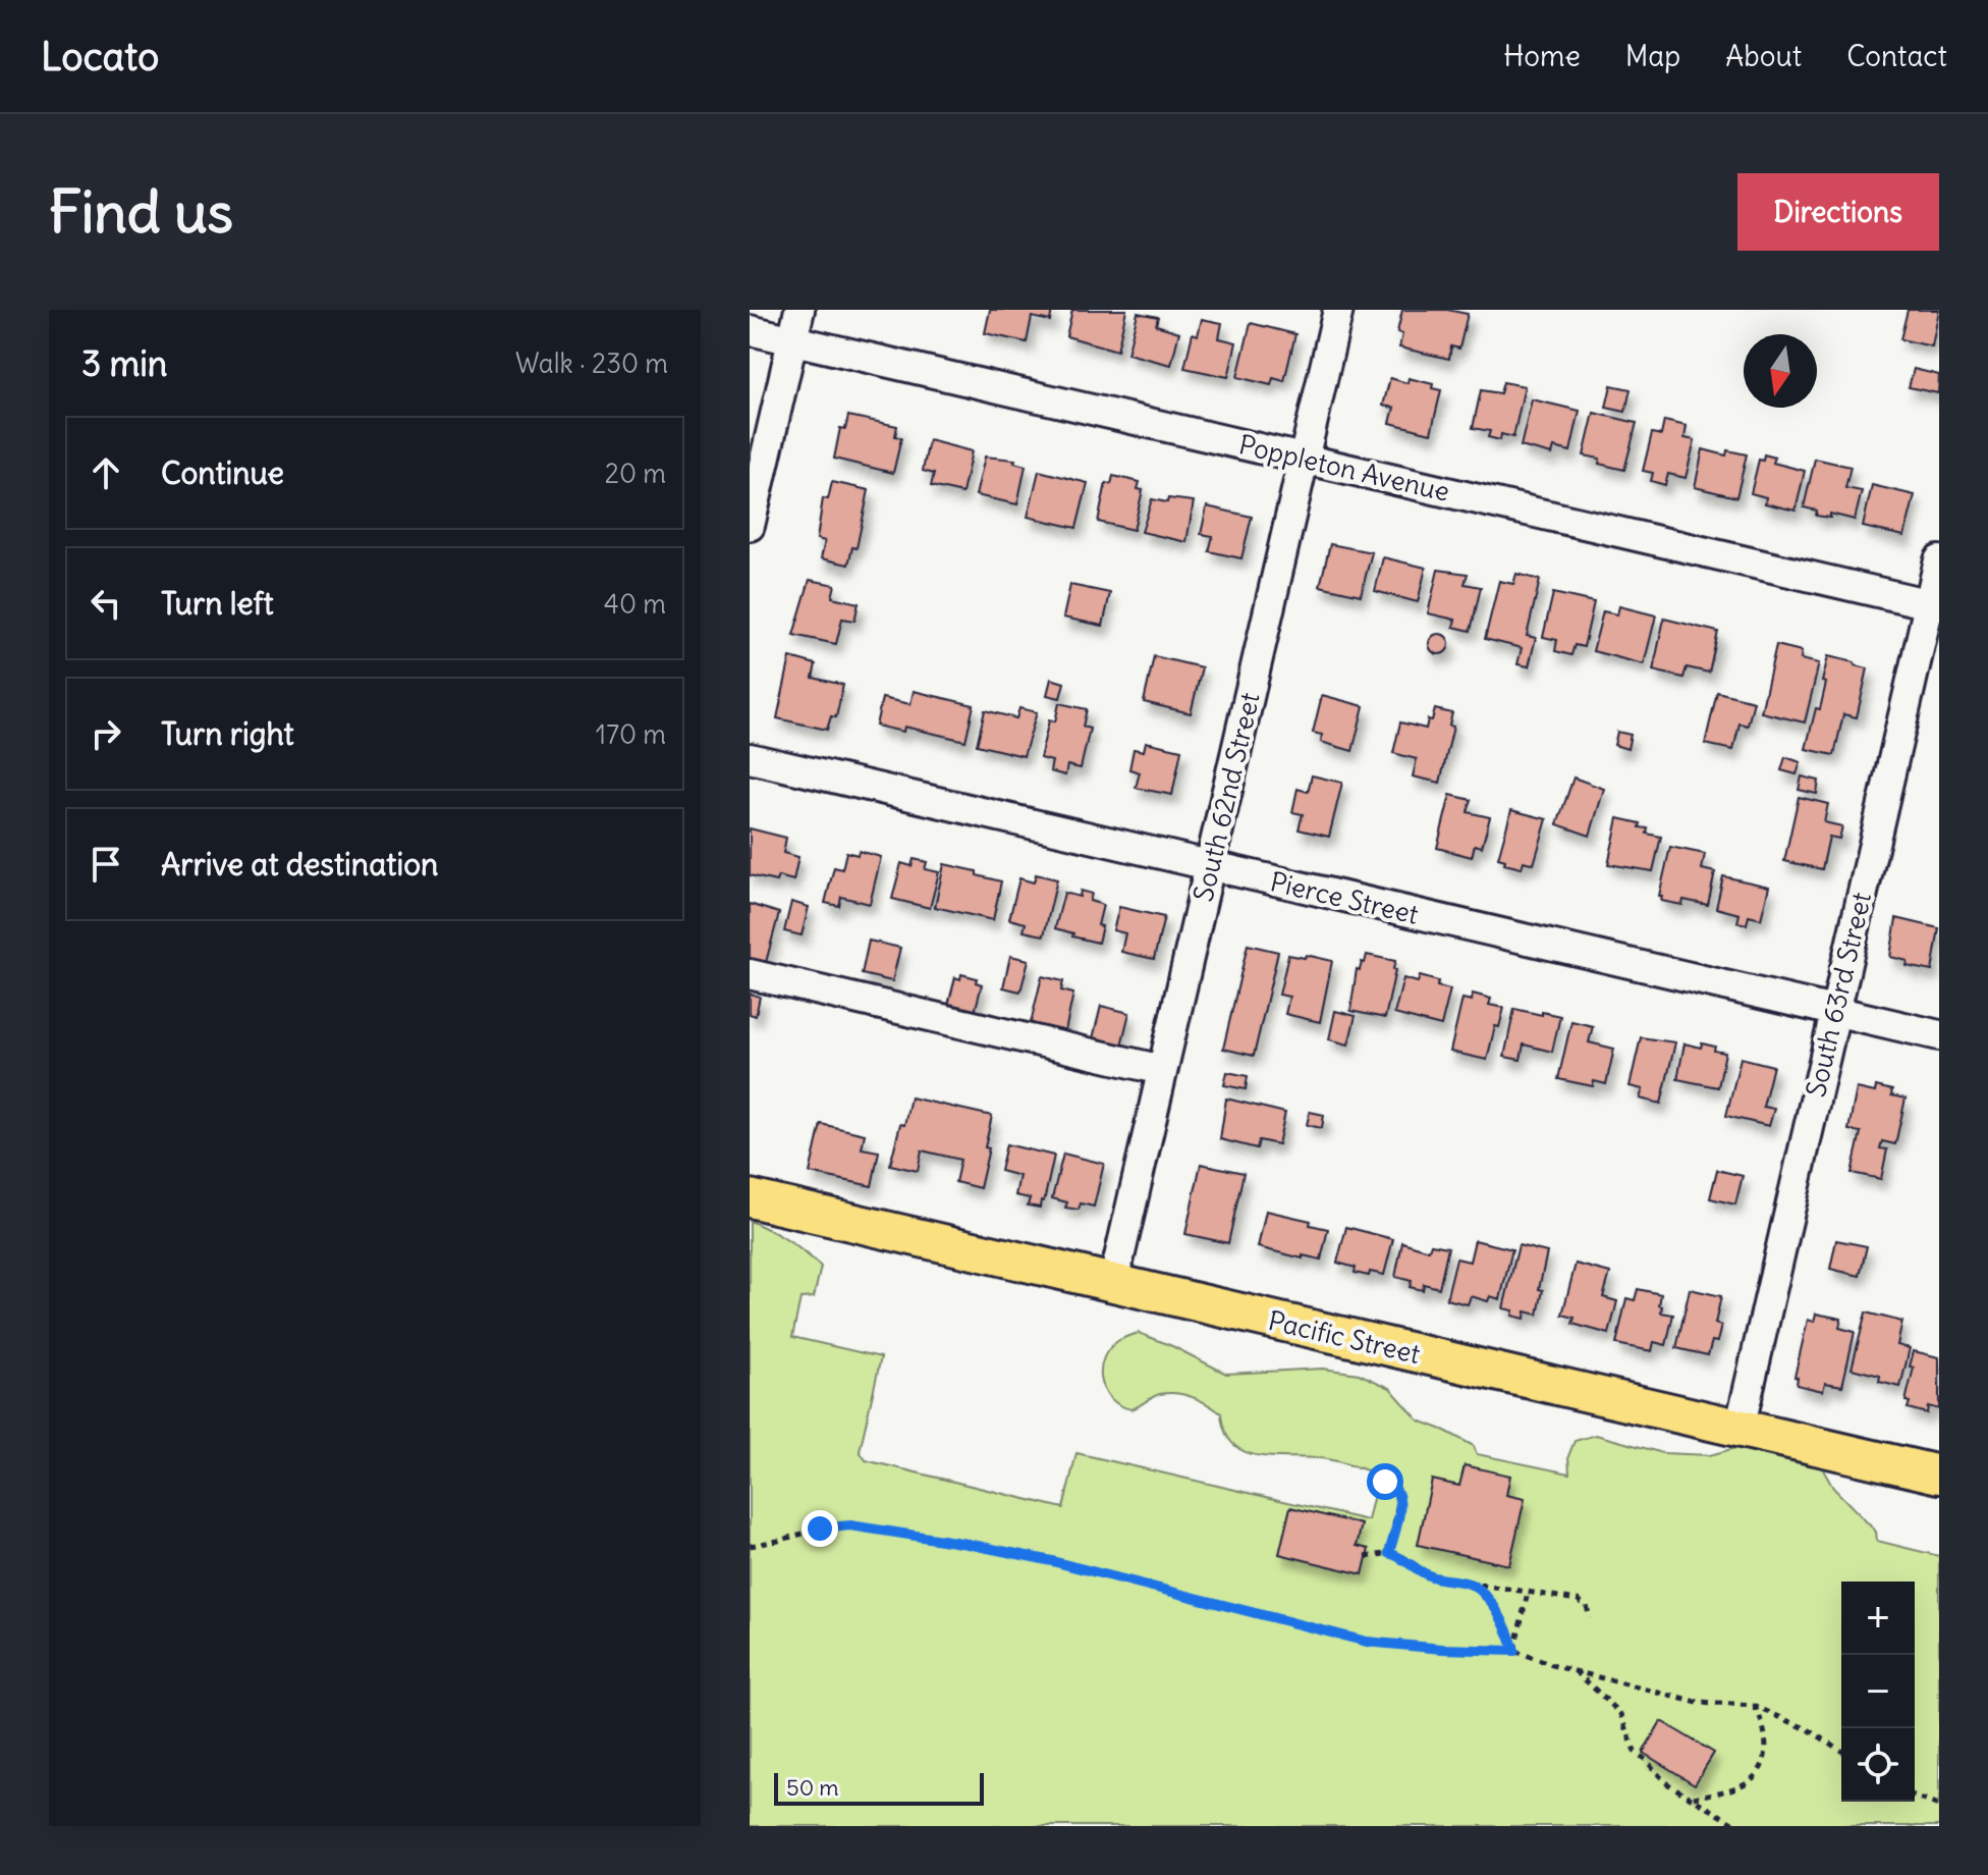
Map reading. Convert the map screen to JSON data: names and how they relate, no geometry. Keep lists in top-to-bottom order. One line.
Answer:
{"streets":{"main road":["Pacific Street"],"street":["Poppleton Avenue","South 62nd Street","Pierce Street","South 63rd Street"]},"crossings":[["Poppleton Avenue","South 62nd Street"],["Poppleton Avenue","South 63rd Street"],["South 62nd Street","Pierce Street"],["South 62nd Street","Pacific Street"],["Pierce Street","South 63rd Street"],["South 63rd Street","Pacific Street"]],"scale_bar":"50 m","north":"bottom","page":{"header":"Locato","nav":["Home","Map","About","Contact"],"buttons":"Directions","title":"Find us","heading":["3 min","Walk · 230 m"],"list":[["Continue","20 m"],["Turn left","40 m"],["Turn right","170 m"],"Arrive at destination"],"map_buttons":["+","−"],"scale":"50 m"}}
